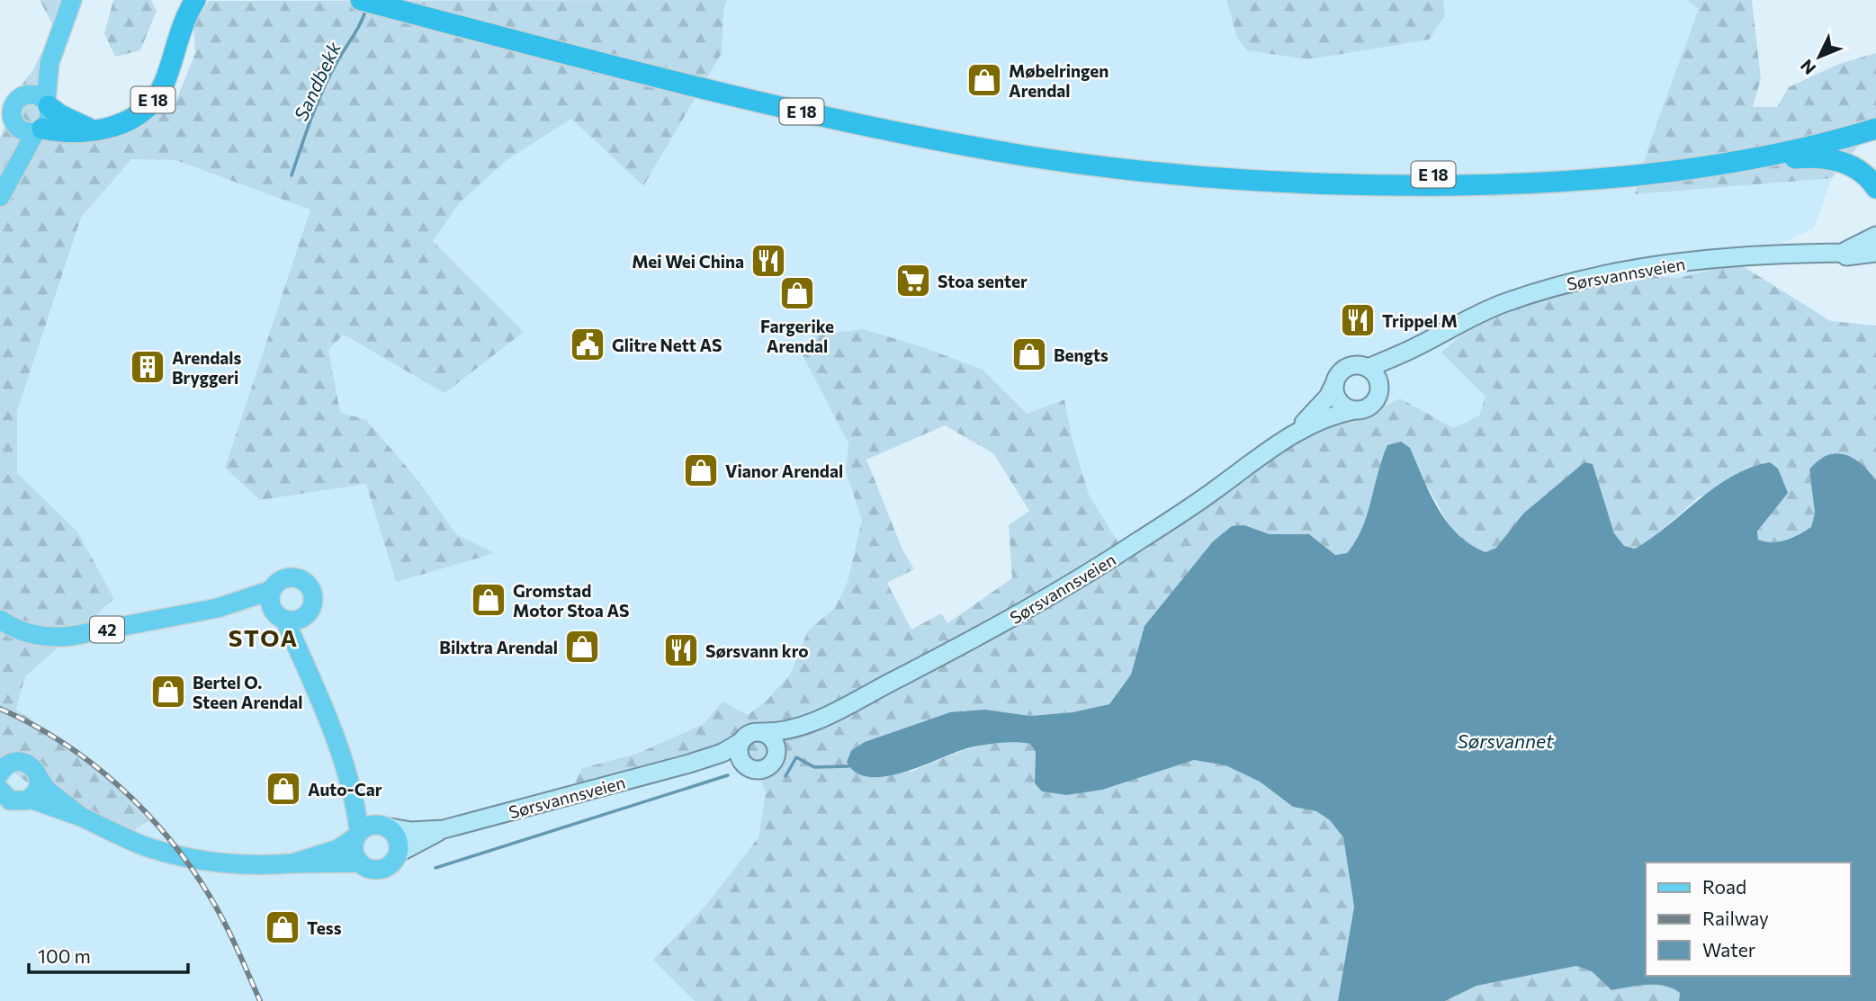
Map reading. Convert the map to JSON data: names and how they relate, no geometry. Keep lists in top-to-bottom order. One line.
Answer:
{"streets":{"highway":["E 18"],"main road":["Sørsvannsveien","42"]},"crossings":[["Sørsvannsveien","42"]],"districts":["STOA"],"water":["Sandbekk","Sørsvannet"],"places":{"shop":["Møbelringen Arendal","Fargerike Arendal","Bengts","Vianor Arendal","Gromstad Motor Stoa AS","Bilxtra Arendal","Bertel O. Steen Arendal","Auto-Car","Tess"],"restaurant":["Mei Wei China","Trippel M","Sørsvann kro"],"supermarket":["Stoa senter"],"public building":["Glitre Nett AS"],"building":["Arendals Bryggeri"]},"legend":["Road","Railway","Water"],"scale_bar":"100 m","north":"bottom left"}
